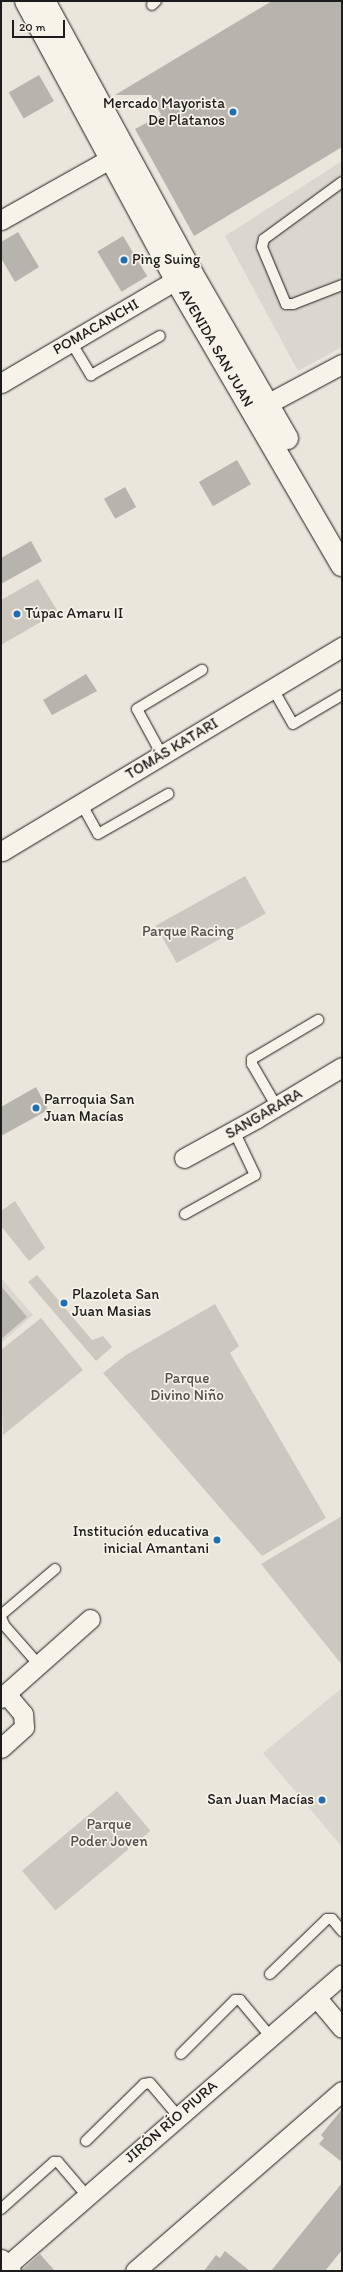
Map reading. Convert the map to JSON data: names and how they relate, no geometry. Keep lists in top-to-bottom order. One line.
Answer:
{"streets":{"street":["POMACANCHI","AVENIDA SAN JUAN","TOMÁS KATARI","SANGARARA","JIRÓN RÍO PIURA"]},"crossings":[["POMACANCHI","AVENIDA SAN JUAN"]],"parks":["Parque Racing","Parque Divino Niño","Parque Poder Joven"],"places":["Mercado Mayorista De Platanos","Ping Suing","Túpac Amaru II","Parroquia San Juan Macías","Plazoleta San Juan Masias","Institución educativa inicial Amantani","San Juan Macías"],"scale_bar":"20 m"}
